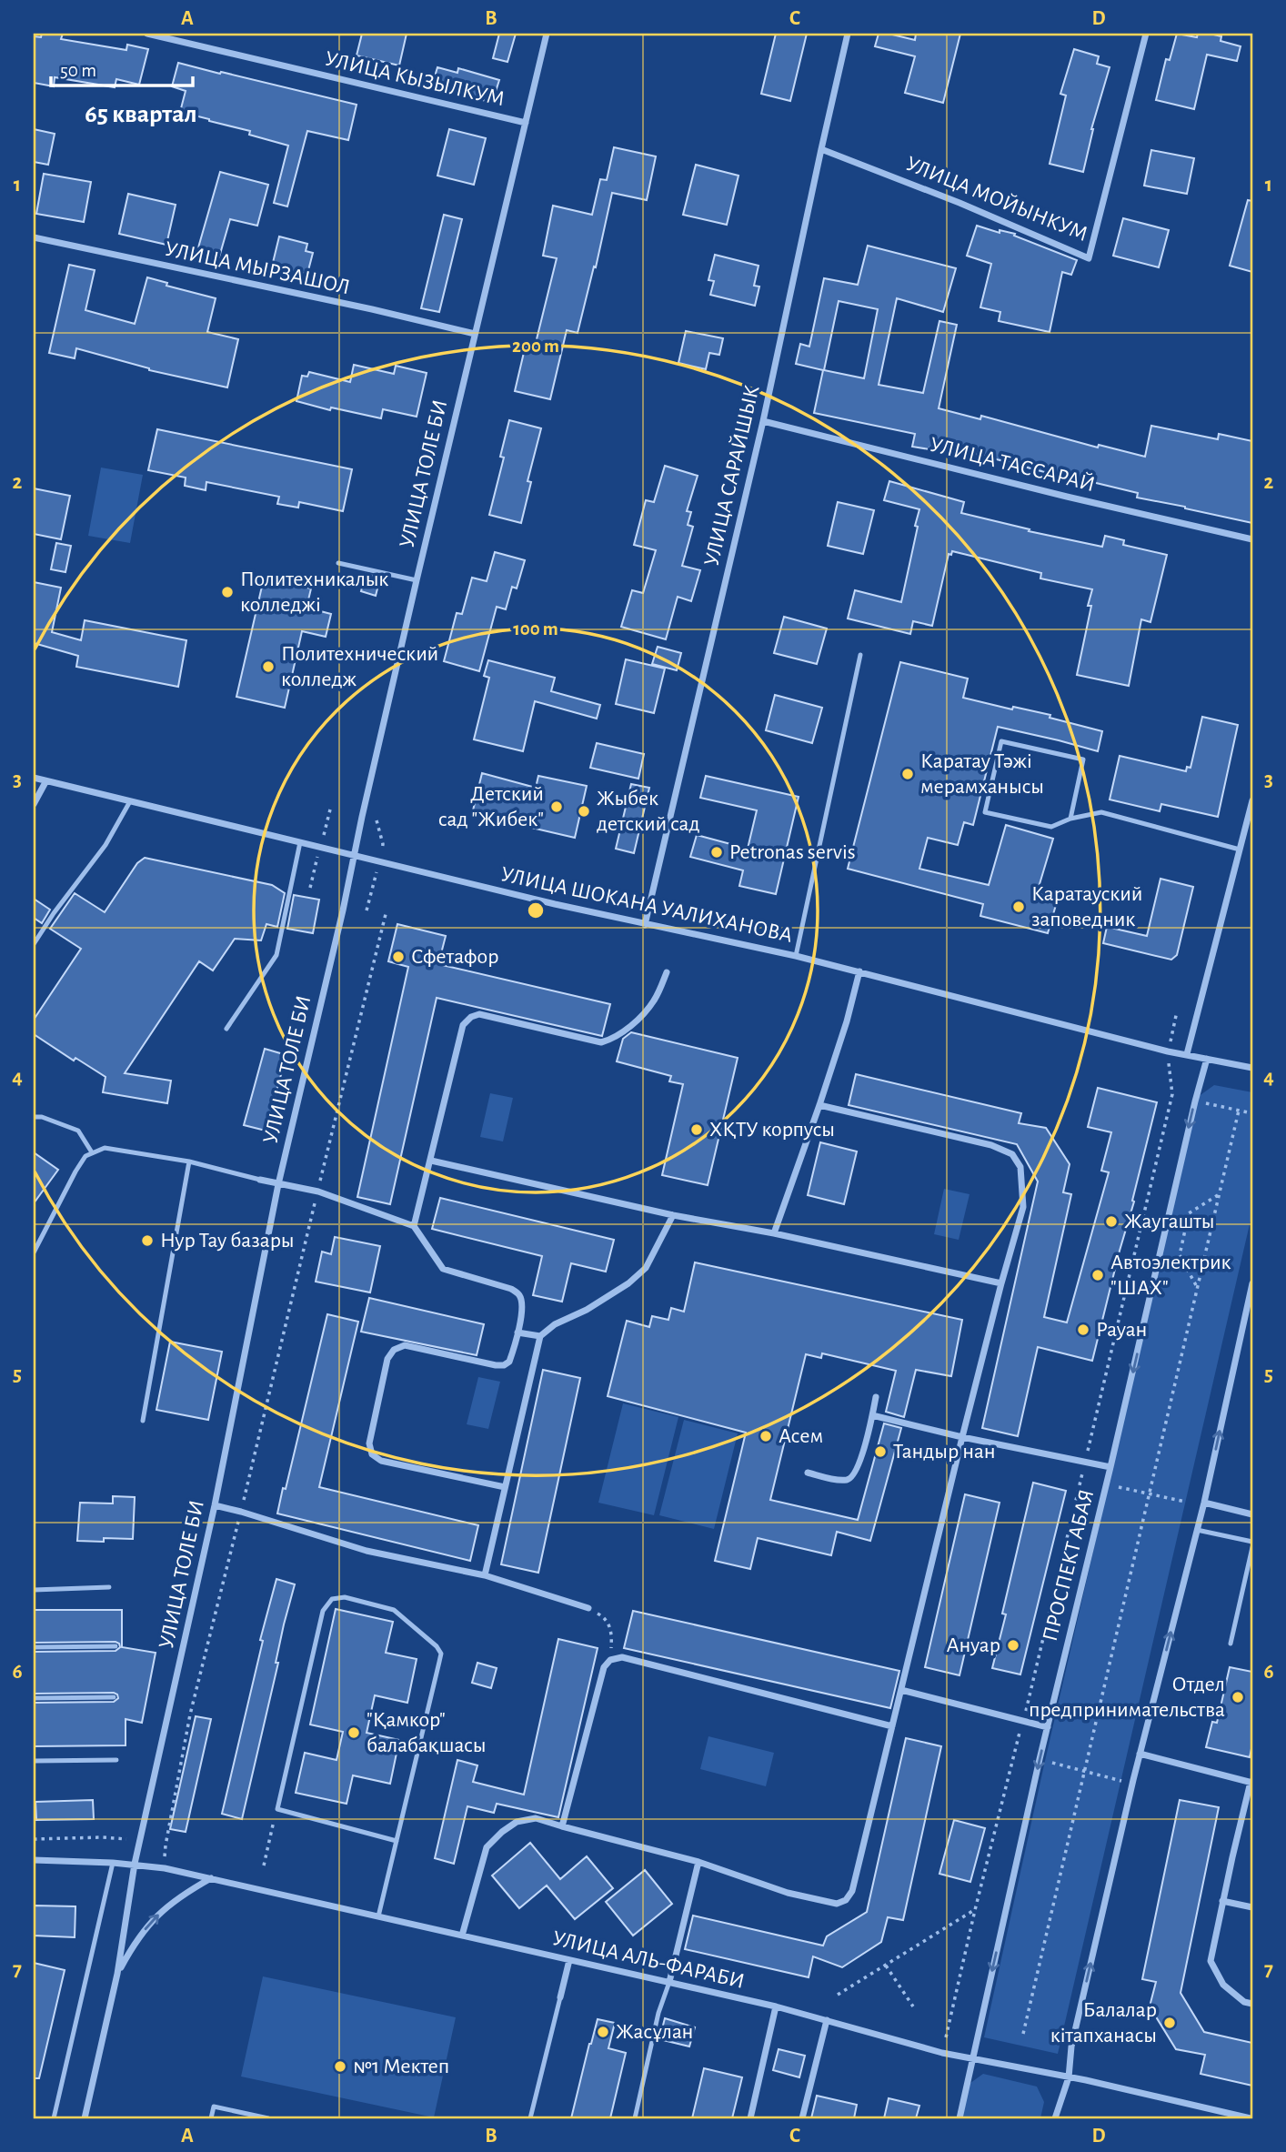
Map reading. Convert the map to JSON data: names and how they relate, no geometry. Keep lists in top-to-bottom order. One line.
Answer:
{"streets":{"street":["УЛИЦА КЫЗЫЛКУМ","УЛИЦА МОЙЫНКУМ","УЛИЦА МЫРЗАШОЛ","УЛИЦА ТАССАРАЙ","УЛИЦА ТОЛЕ БИ","УЛИЦА САРАЙШЫК","УЛИЦА ШОКАНА УАЛИХАНОВА","ПРОСПЕКТ АБАЯ","УЛИЦА АЛЬ-ФАРАБИ"]},"crossings":[["УЛИЦА КЫЗЫЛКУМ","УЛИЦА ТОЛЕ БИ"],["УЛИЦА МОЙЫНКУМ","УЛИЦА САРАЙШЫК"],["УЛИЦА МЫРЗАШОЛ","УЛИЦА ТОЛЕ БИ"],["УЛИЦА ТАССАРАЙ","УЛИЦА САРАЙШЫК"],["УЛИЦА ТОЛЕ БИ","УЛИЦА ШОКАНА УАЛИХАНОВА"],["УЛИЦА ТОЛЕ БИ","УЛИЦА АЛЬ-ФАРАБИ"],["УЛИЦА САРАЙШЫК","УЛИЦА ШОКАНА УАЛИХАНОВА"],["УЛИЦА ШОКАНА УАЛИХАНОВА","ПРОСПЕКТ АБАЯ"],["ПРОСПЕКТ АБАЯ","УЛИЦА АЛЬ-ФАРАБИ"]],"one_way":["ПРОСПЕКТ АБАЯ"],"districts":["65 квартал"],"places":["Политехникалык колледжі","Политехнический колледж","Каратау Тәжі мерамханысы","Детский сад \"Жибек\"","Жыбек детский сад","Petronas servis","Каратауский заповедник","Сфетафор","ХҚТУ корпусы","Жаугашты","Нур Тау базары","Автоэлектрик \"ШАХ\"","Рауан","Асем","Тандыр нан","Ануар","Отдел предпринимательства","\"Қамкор\" балабақшасы","Балалар кітапханасы","Жасұлан","№1 Мектеп"],"scale_bar":"50 m","grid":{"columns":["A","B","C","D"],"rows":["1","2","3","4","5","6","7"]},"rings":["200 m","100 m"]}
